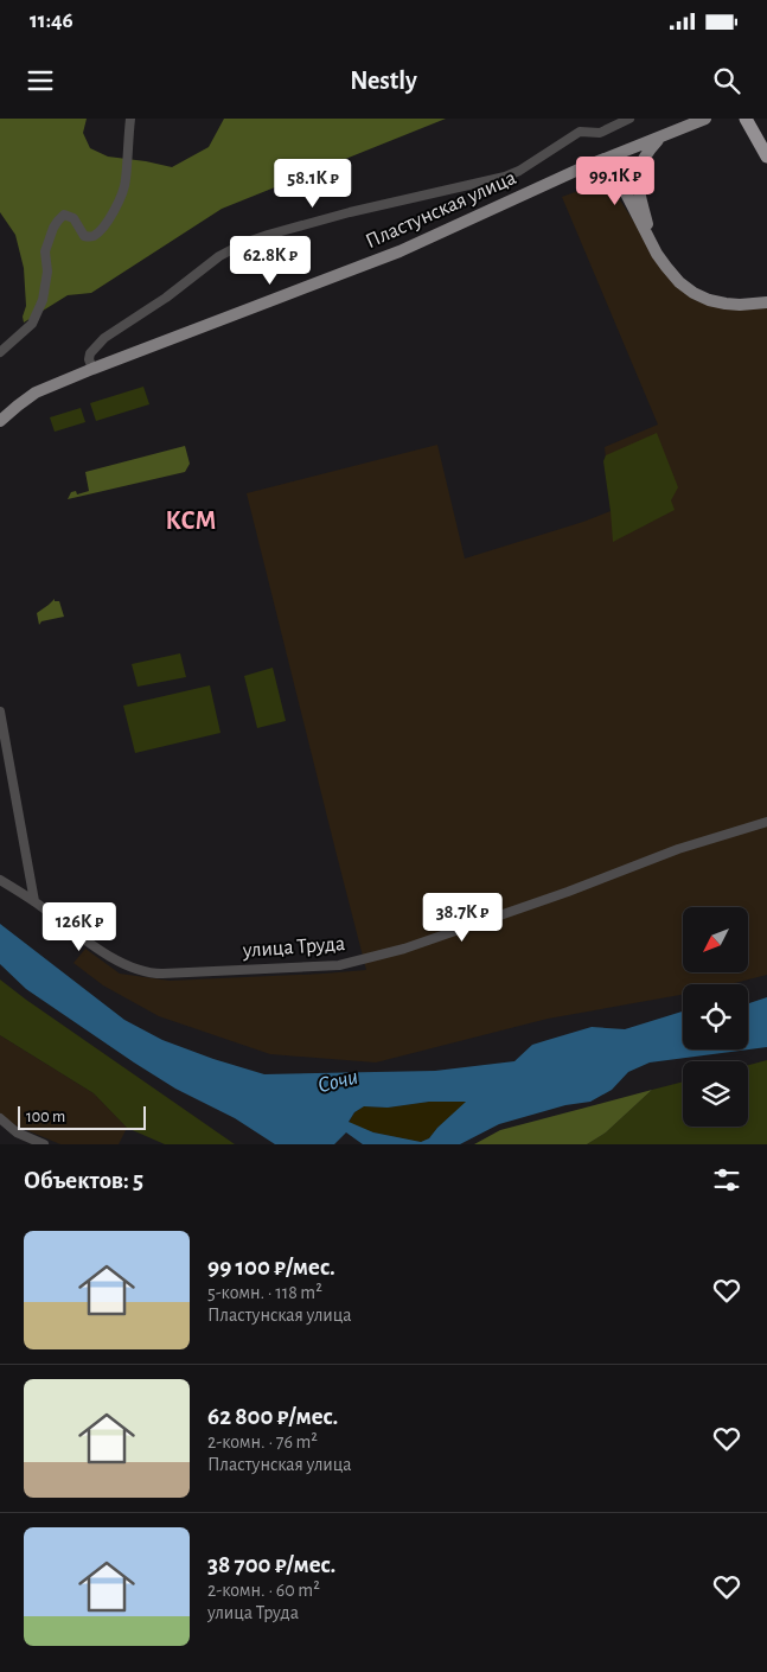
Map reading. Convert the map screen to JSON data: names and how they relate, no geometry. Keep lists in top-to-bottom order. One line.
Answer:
{"streets":{"main road":["Пластунская улица"],"street":["улица Труда"]},"districts":["КСМ"],"water":["Сочи"],"scale_bar":"100 m","north":"bottom left","page":{"status":"11:46","header":"Nestly","price":["99.1K ₽","58.1K ₽","62.8K ₽","38.7K ₽","126K ₽"],"scale":"100 m","heading":"Объектов: 5","list":[{"name":"99 100 ₽/мес.","note":"5-комн. · 118 m² · Пластунская улица"},{"name":"62 800 ₽/мес.","note":"2-комн. · 76 m² · Пластунская улица"},{"name":"38 700 ₽/мес.","note":"2-комн. · 60 m² · улица Труда"}]}}
